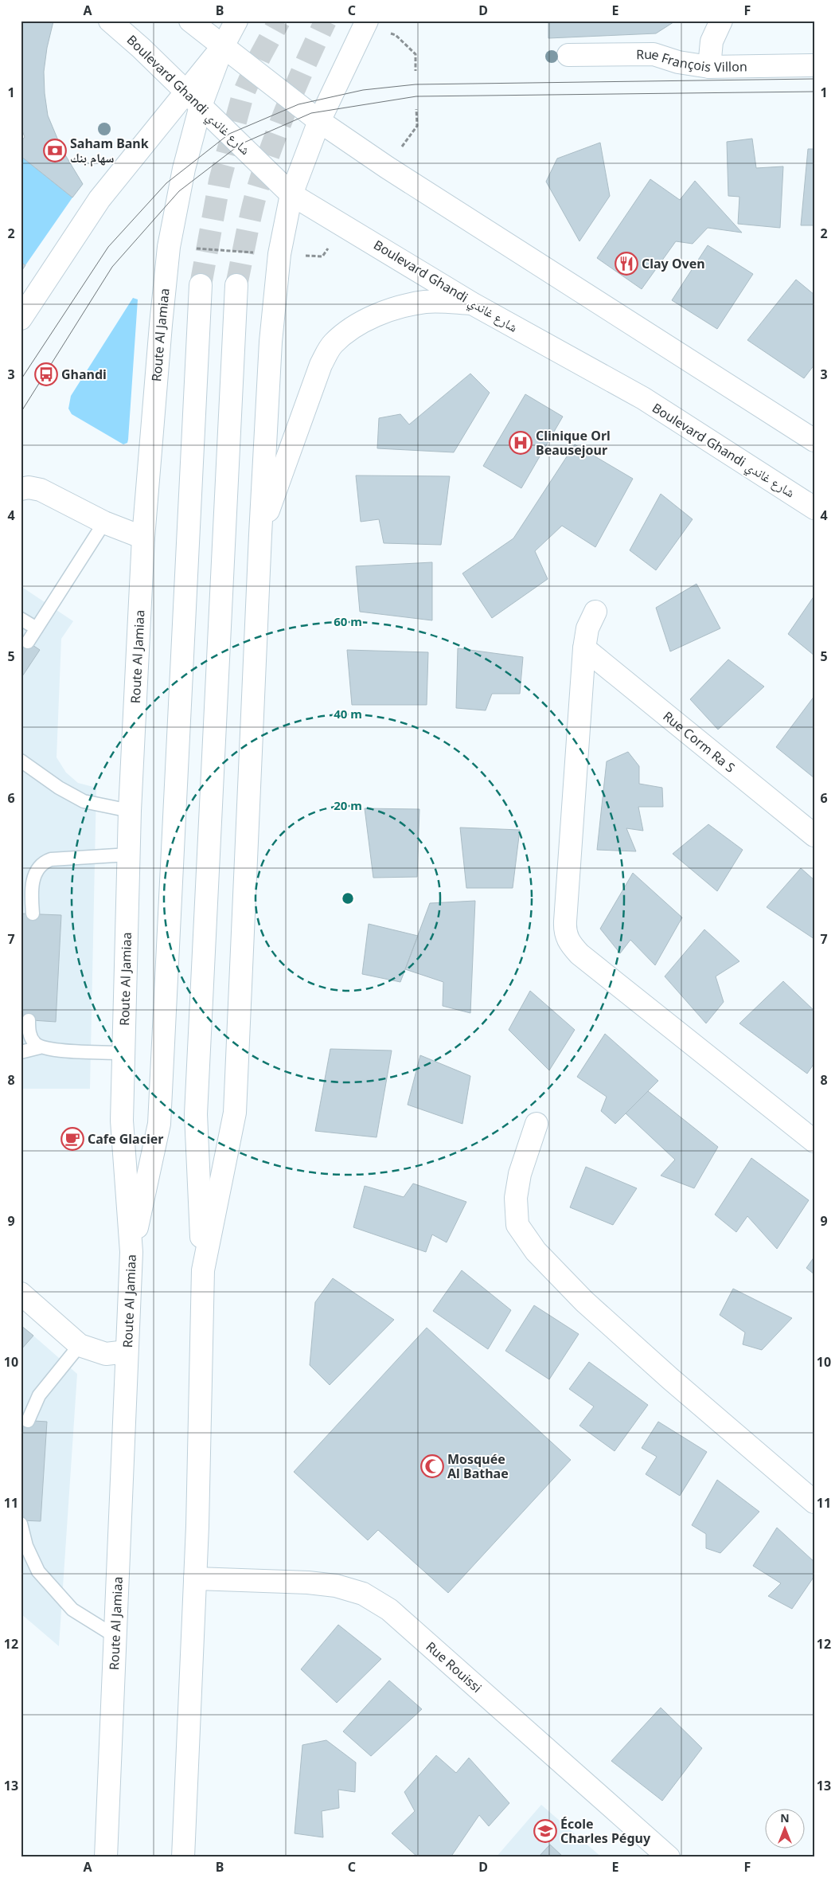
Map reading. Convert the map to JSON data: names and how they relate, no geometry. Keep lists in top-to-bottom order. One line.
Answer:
{"streets":{"main road":["Rue François Villon","Boulevard Ghandi شارع غاندي","Route Al Jamiaa","Rue Corm Ra S","Rue Rouissi"]},"crossings":[["Boulevard Ghandi شارع غاندي","Route Al Jamiaa"]],"places":{"bank":["Saham Bank سهام بنك"],"restaurant":["Clay Oven"],"bus stop":["Ghandi"],"hospital":["Clinique Orl Beausejour"],"cafe":["Cafe Glacier"],"mosque":["Mosquée Al Bathae"],"school or university":["École Charles Péguy"]},"north":"top","grid":{"columns":["A","B","C","D","E","F"],"rows":["1","2","3","4","5","6","7","8","9","10","11","12","13"]},"rings":["60 m","40 m","20 m"]}
